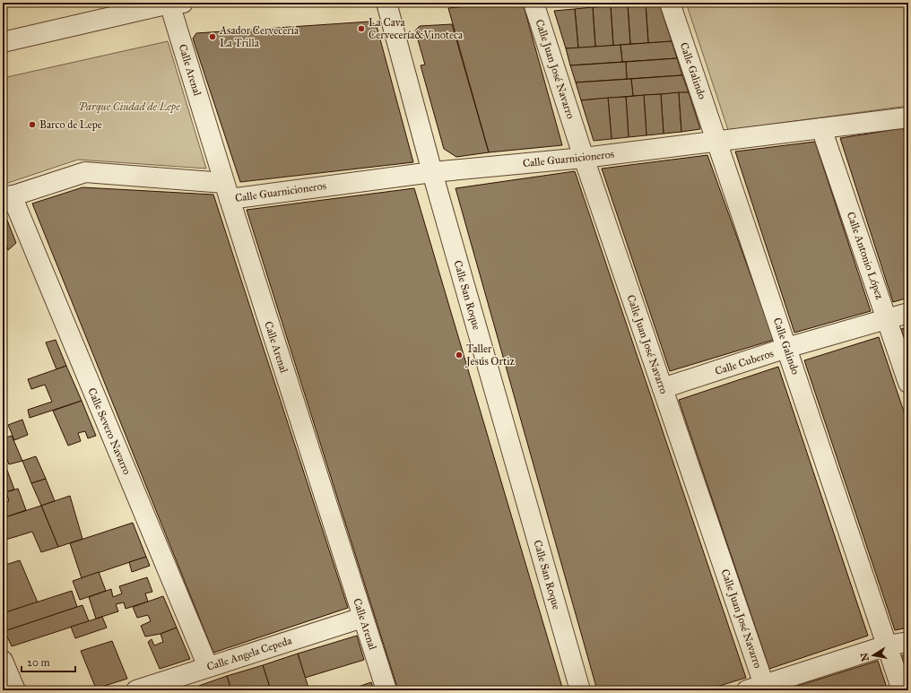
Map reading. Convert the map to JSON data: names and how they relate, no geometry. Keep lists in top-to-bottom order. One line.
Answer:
{"streets":{"street":["Calle Juan José Navarro","Calle Arenal","Calle Galindo","Calle Guarnicioneros","Calle Antonio López","Calle San Roque","Calle Cuberos","Calle Severo Navarro","Calle Angela Cepeda"]},"crossings":[["Calle Juan José Navarro","Calle Guarnicioneros"],["Calle Juan José Navarro","Calle Cuberos"],["Calle Arenal","Calle Guarnicioneros"],["Calle Arenal","Calle Angela Cepeda"],["Calle Galindo","Calle Guarnicioneros"],["Calle Galindo","Calle Cuberos"],["Calle Guarnicioneros","Calle Antonio López"],["Calle Guarnicioneros","Calle San Roque"],["Calle Guarnicioneros","Calle Severo Navarro"],["Calle Antonio López","Calle Cuberos"],["Calle Severo Navarro","Calle Angela Cepeda"]],"parks":["Parque Ciudad de Lepe"],"places":["La Cava Cervecería&Vinoteca","Asador Cervecería La Trilla","Barco de Lepe","Taller Jesús Ortiz"],"scale_bar":"20 m","north":"left"}
